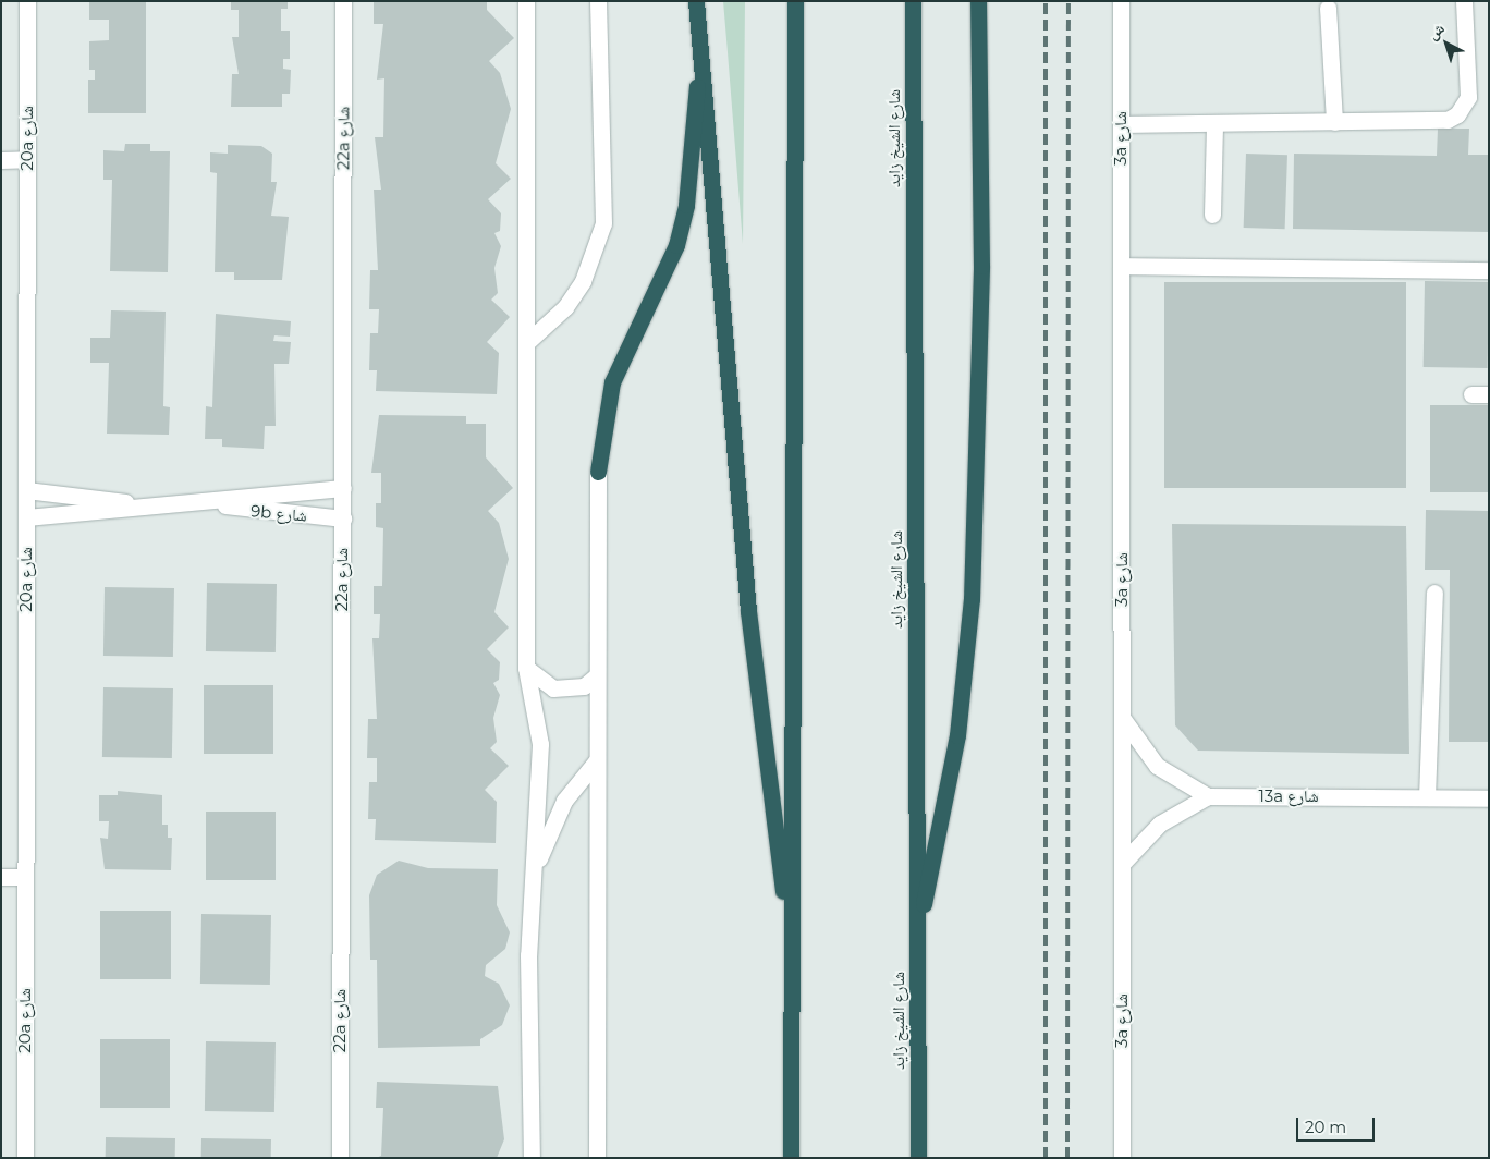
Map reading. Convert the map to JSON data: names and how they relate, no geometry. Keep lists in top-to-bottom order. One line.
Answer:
{"streets":{"highway":["شارع الشيخ زايد"],"street":["20a شارع","22a شارع","3a شارع","9b شارع","13a شارع"]},"crossings":[["20a شارع","9b شارع"],["22a شارع","9b شارع"]],"scale_bar":"20 m","north":"top left"}
